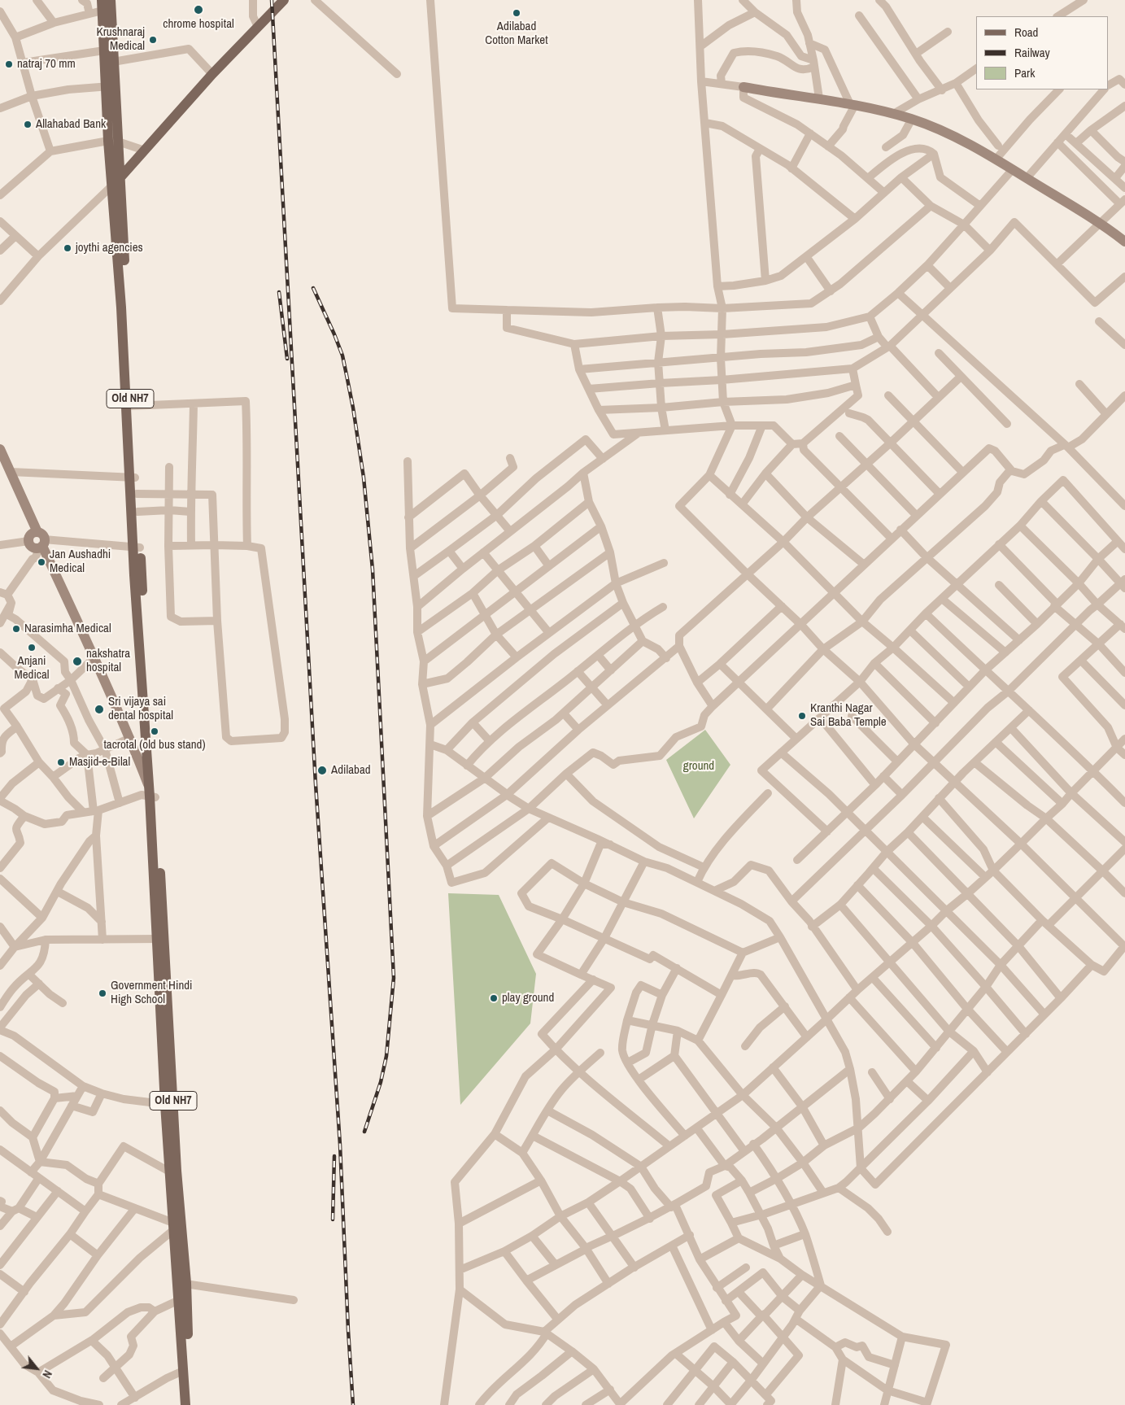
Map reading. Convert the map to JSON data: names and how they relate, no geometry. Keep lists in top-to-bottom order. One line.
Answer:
{"streets":{"main road":["Old NH7"]},"parks":["ground"],"places":["chrome hospital","Adilabad Cotton Market","Krushnaraj Medical","natraj 70 mm","Allahabad Bank","joythi agencies","Jan Aushadhi Medical","Narasimha Medical","Anjani Medical","nakshatra hospital","Sri vijaya sai dental hospital","Kranthi Nagar Sai Baba Temple","tacrotal (old bus stand)","Masjid-e-Bilal","Adilabad","Government Hindi High School","play ground"],"legend":["Road","Railway","Park"],"north":"bottom right"}
